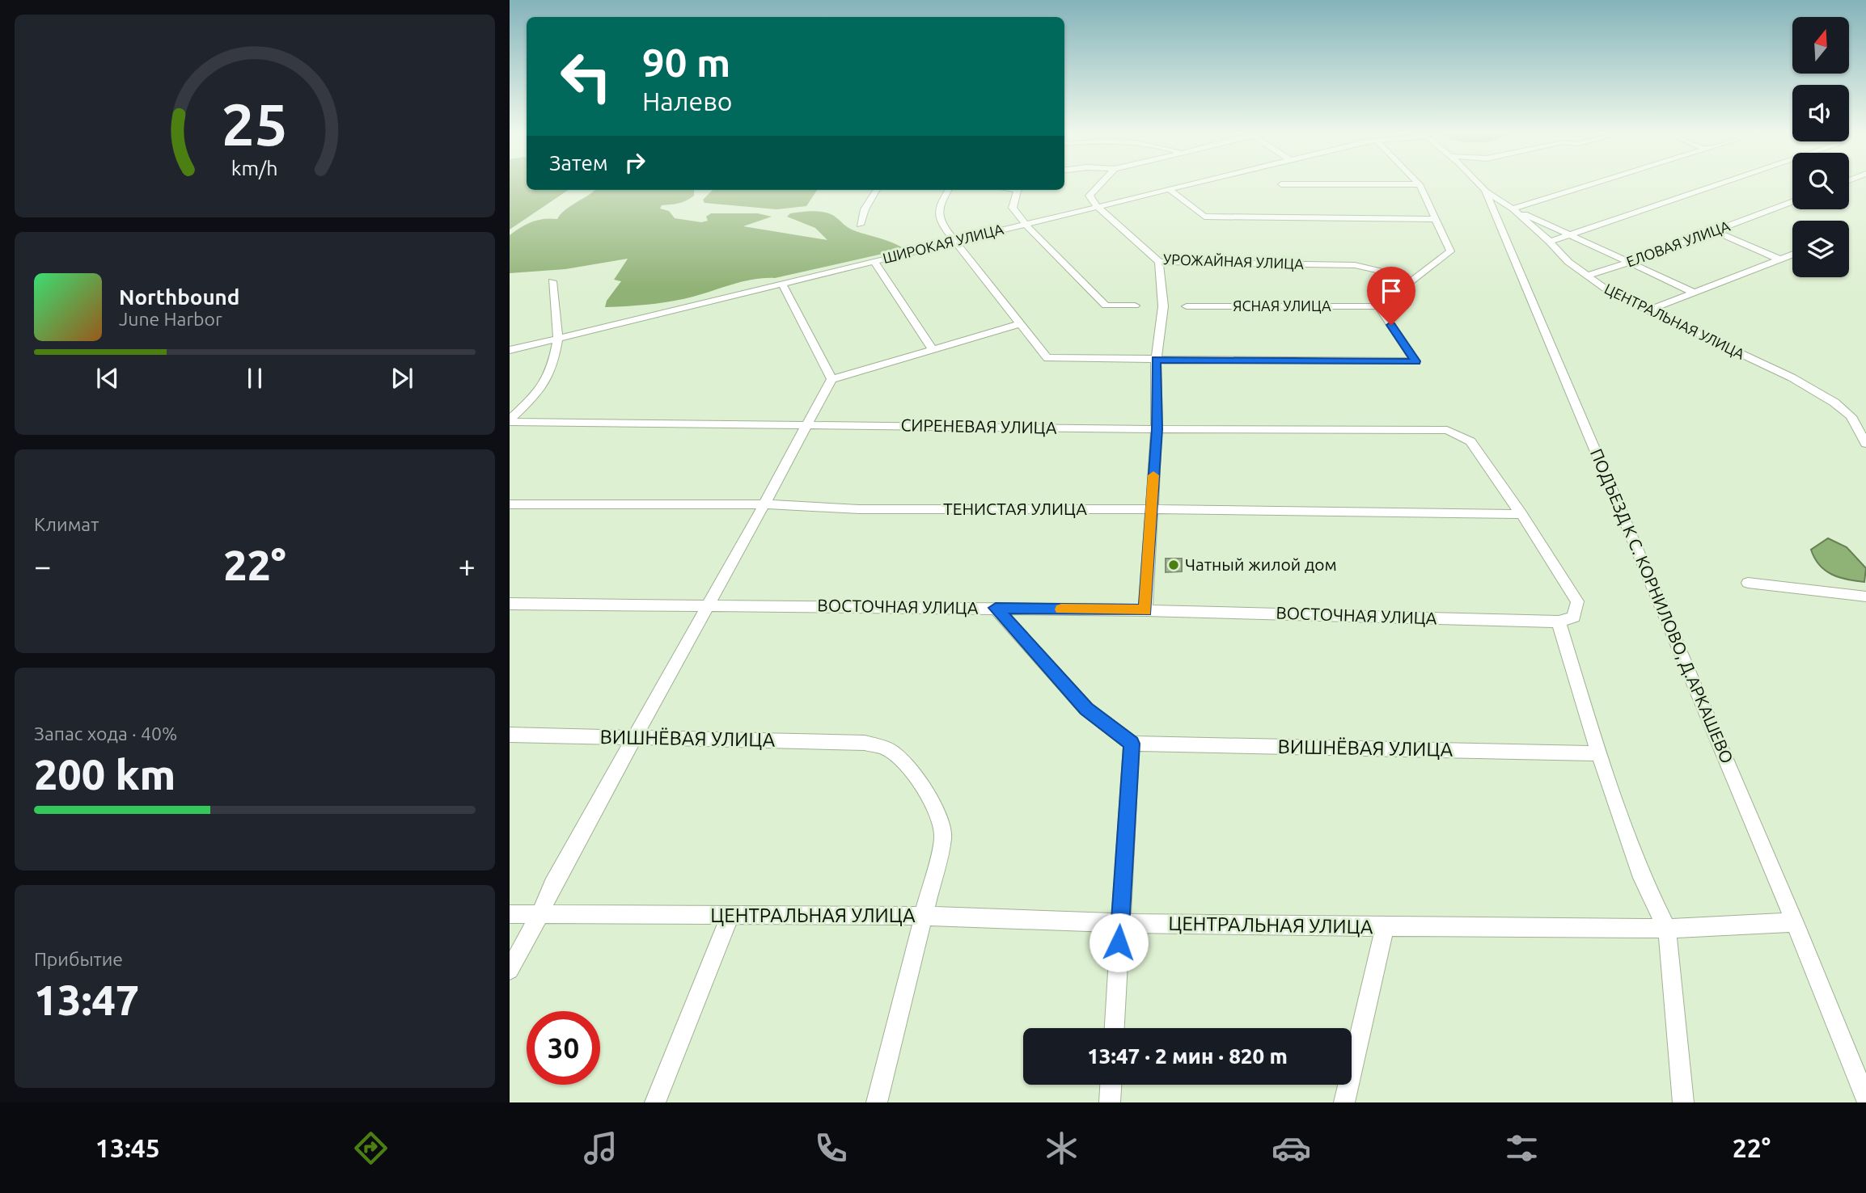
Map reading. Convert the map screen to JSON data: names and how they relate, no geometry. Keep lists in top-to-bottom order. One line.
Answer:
{"streets":{"street":["ШИРОКАЯ УЛИЦА","ЕЛОВАЯ УЛИЦА","УРОЖАЙНАЯ УЛИЦА","ЯСНАЯ УЛИЦА","ЦЕНТРАЛЬНАЯ УЛИЦА","СИРЕНЕВАЯ УЛИЦА","ТЕНИСТАЯ УЛИЦА","ПОДЪЕЗД К С. КОРНИЛОВО, Д.АРКАШЕВО","ВОСТОЧНАЯ УЛИЦА","ВИШНЁВАЯ УЛИЦА"]},"crossings":[["ШИРОКАЯ УЛИЦА","УРОЖАЙНАЯ УЛИЦА"],["ЕЛОВАЯ УЛИЦА","ЦЕНТРАЛЬНАЯ УЛИЦА"],["ЦЕНТРАЛЬНАЯ УЛИЦА","ПОДЪЕЗД К С. КОРНИЛОВО, Д.АРКАШЕВО"],["ЦЕНТРАЛЬНАЯ УЛИЦА","ВИШНЁВАЯ УЛИЦА"],["СИРЕНЕВАЯ УЛИЦА","ТЕНИСТАЯ УЛИЦА"]],"places":["Чатный жилой дом"],"north":"top","page":{"turn":["90 m","Налево"],"then":"Затем","song":["Northbound","June Harbor"],"tile":["Климат",["Запас хода · 40%","200 km"],["Прибытие","13:47"]],"heat":["−","22°","+"],"limit":"30","trip":"13:47 · 2 мин · 820 m","tabs":["13:45","22°"],"gauge":["25","km/h"]}}
